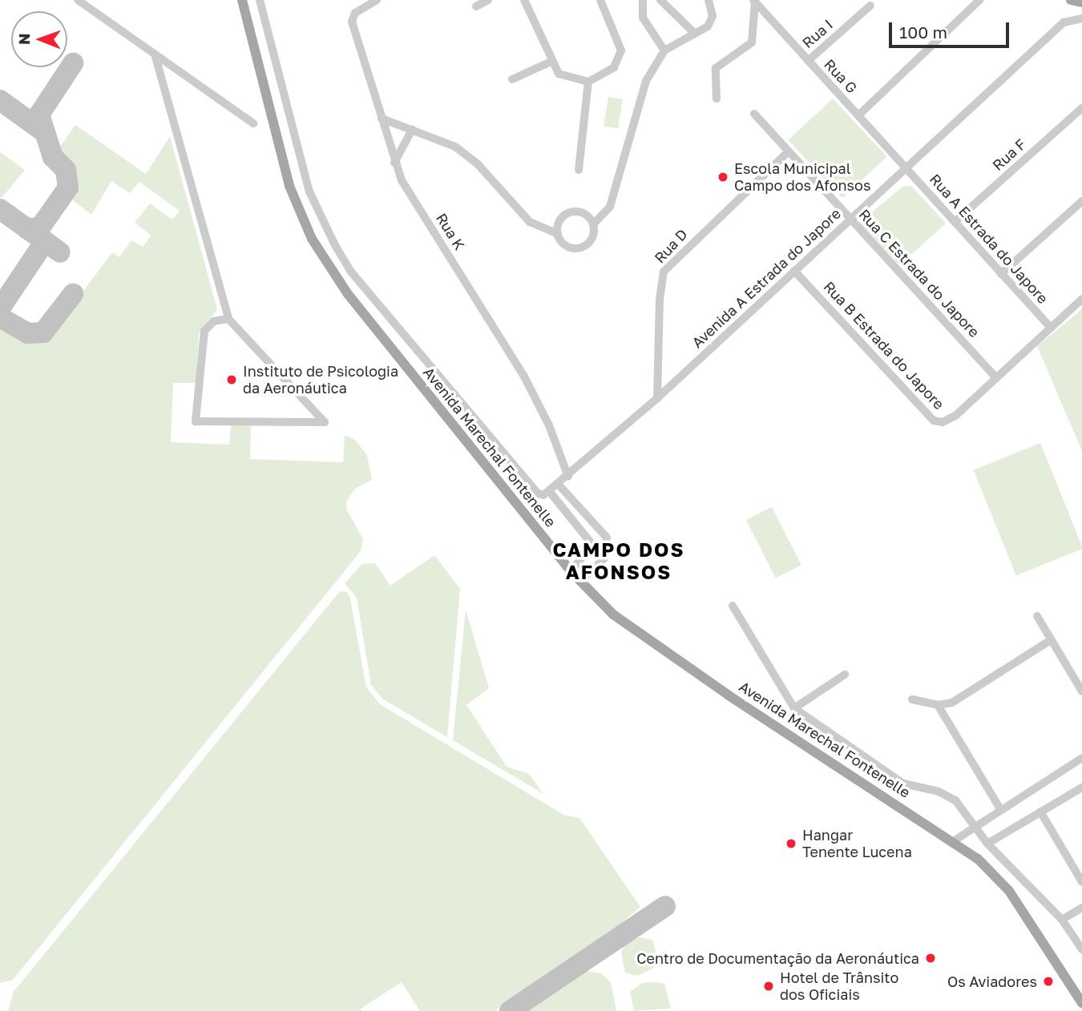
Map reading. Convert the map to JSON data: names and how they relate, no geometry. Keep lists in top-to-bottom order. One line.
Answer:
{"streets":{"main road":["Avenida Marechal Fontenelle"],"street":["Rua I","Rua G","Rua F","Rua K","Rua A Estrada do Japore","Rua D","Rua C Estrada do Japore","Avenida A Estrada do Japore","Rua B Estrada do Japore"]},"crossings":[["Rua I","Rua G"],["Rua G","Rua A Estrada do Japore"],["Rua G","Avenida A Estrada do Japore"],["Rua F","Rua A Estrada do Japore"],["Rua K","Avenida A Estrada do Japore"],["Rua A Estrada do Japore","Avenida A Estrada do Japore"],["Rua A Estrada do Japore","Rua B Estrada do Japore"],["Rua D","Rua C Estrada do Japore"],["Rua D","Avenida A Estrada do Japore"],["Rua C Estrada do Japore","Avenida A Estrada do Japore"],["Rua C Estrada do Japore","Rua B Estrada do Japore"],["Avenida A Estrada do Japore","Rua B Estrada do Japore"]],"districts":["CAMPO DOS AFONSOS"],"places":["Escola Municipal Campo dos Afonsos","Instituto de Psicologia da Aeronáutica","Hangar Tenente Lucena","Centro de Documentação da Aeronáutica","Os Aviadores","Hotel de Trânsito dos Oficiais"],"scale_bar":"100 m","north":"left"}
